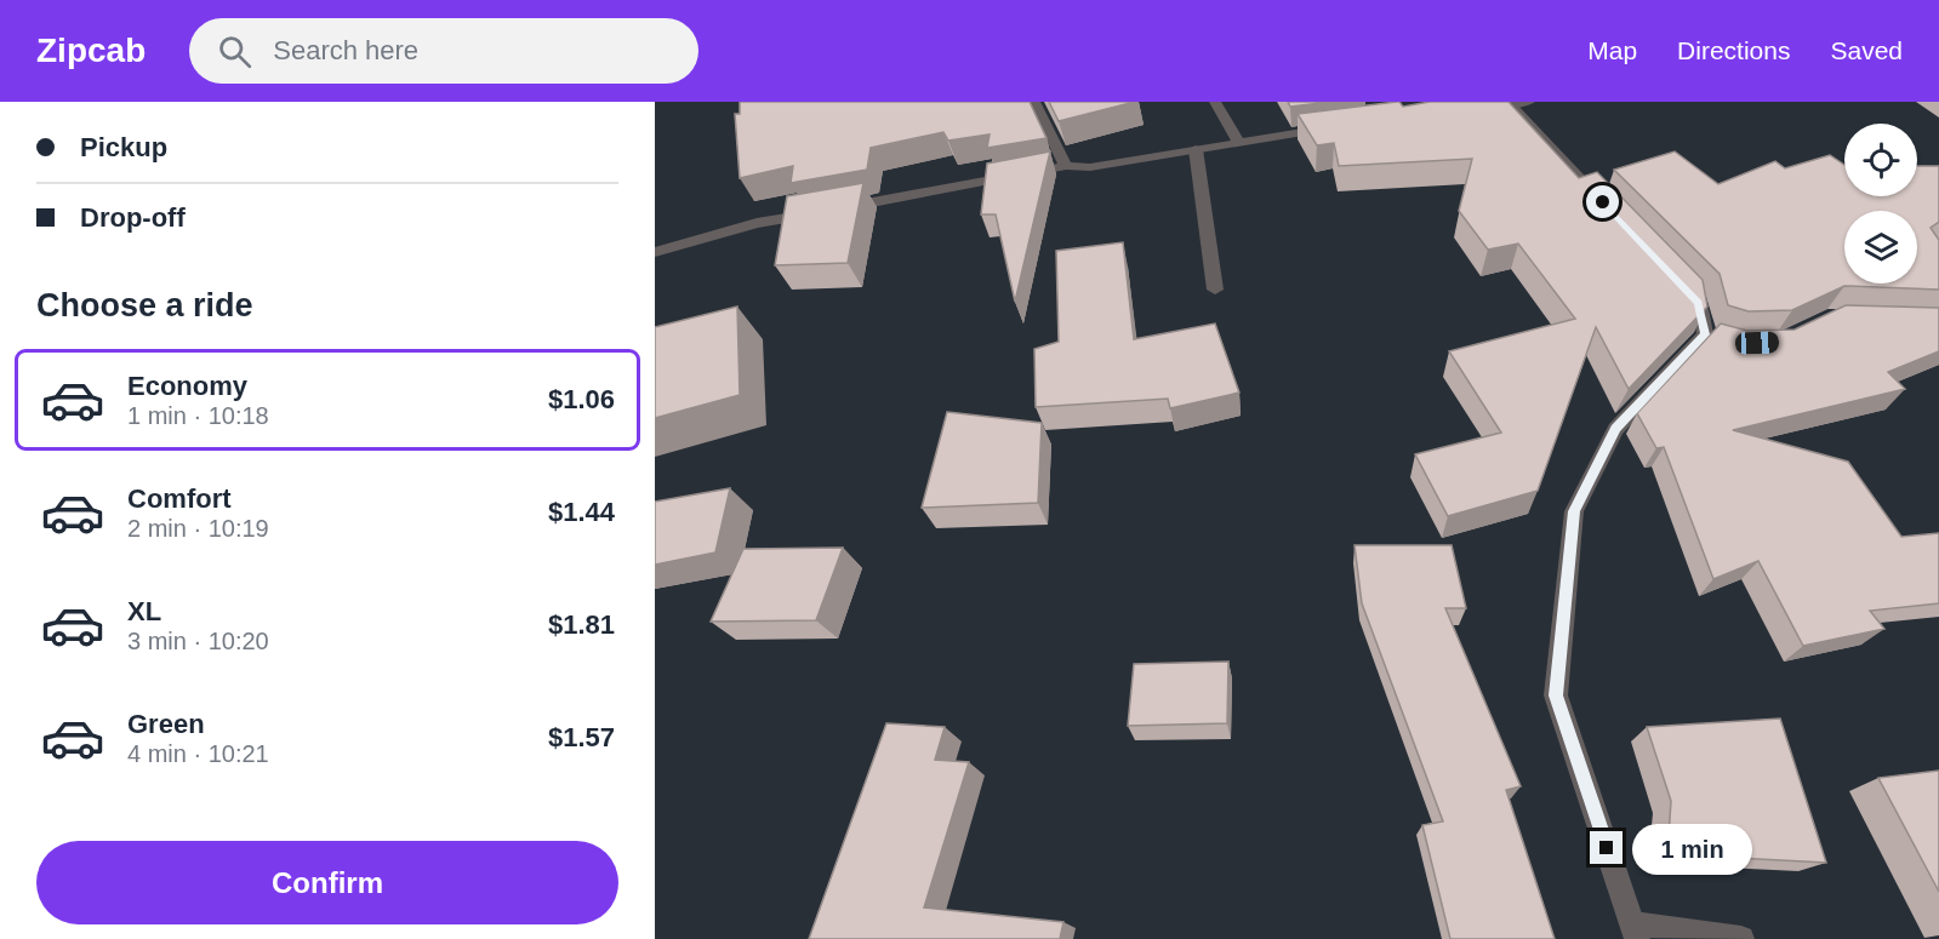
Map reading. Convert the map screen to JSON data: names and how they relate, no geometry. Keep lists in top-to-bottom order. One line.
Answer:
{"page":{"header":"Zipcab","search":"Search here","nav":["Map","Directions","Saved"],"banner":["Pickup","Drop-off"],"heading":"Choose a ride","list":[{"name":"Economy","note":"1 min · 10:18","value":"$1.06"},{"name":"Comfort","note":"2 min · 10:19","value":"$1.44"},{"name":"XL","note":"3 min · 10:20","value":"$1.81"},{"name":"Green","note":"4 min · 10:21","value":"$1.57"}],"bubble":"1 min","buttons":"Confirm"}}
